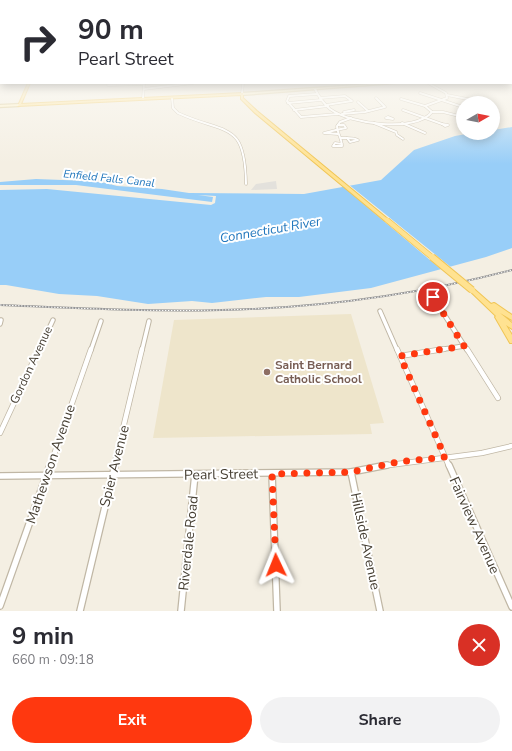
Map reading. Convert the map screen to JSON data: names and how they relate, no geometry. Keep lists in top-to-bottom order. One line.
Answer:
{"streets":{"street":["Gordon Avenue","Mathewson Avenue","Spier Avenue","Pearl Street","Fairview Avenue","Hillside Avenue","Riverdale Road"]},"crossings":[["Mathewson Avenue","Pearl Street"],["Spier Avenue","Pearl Street"],["Pearl Street","Fairview Avenue"],["Pearl Street","Hillside Avenue"],["Pearl Street","Riverdale Road"]],"water":["Enfield Falls Canal","Connecticut River"],"places":["Saint Bernard Catholic School"],"north":"right","page":{"turn":["90 m","Pearl Street"],"heading":["9 min","660 m · 09:18"],"buttons":["Exit","Share"]}}
